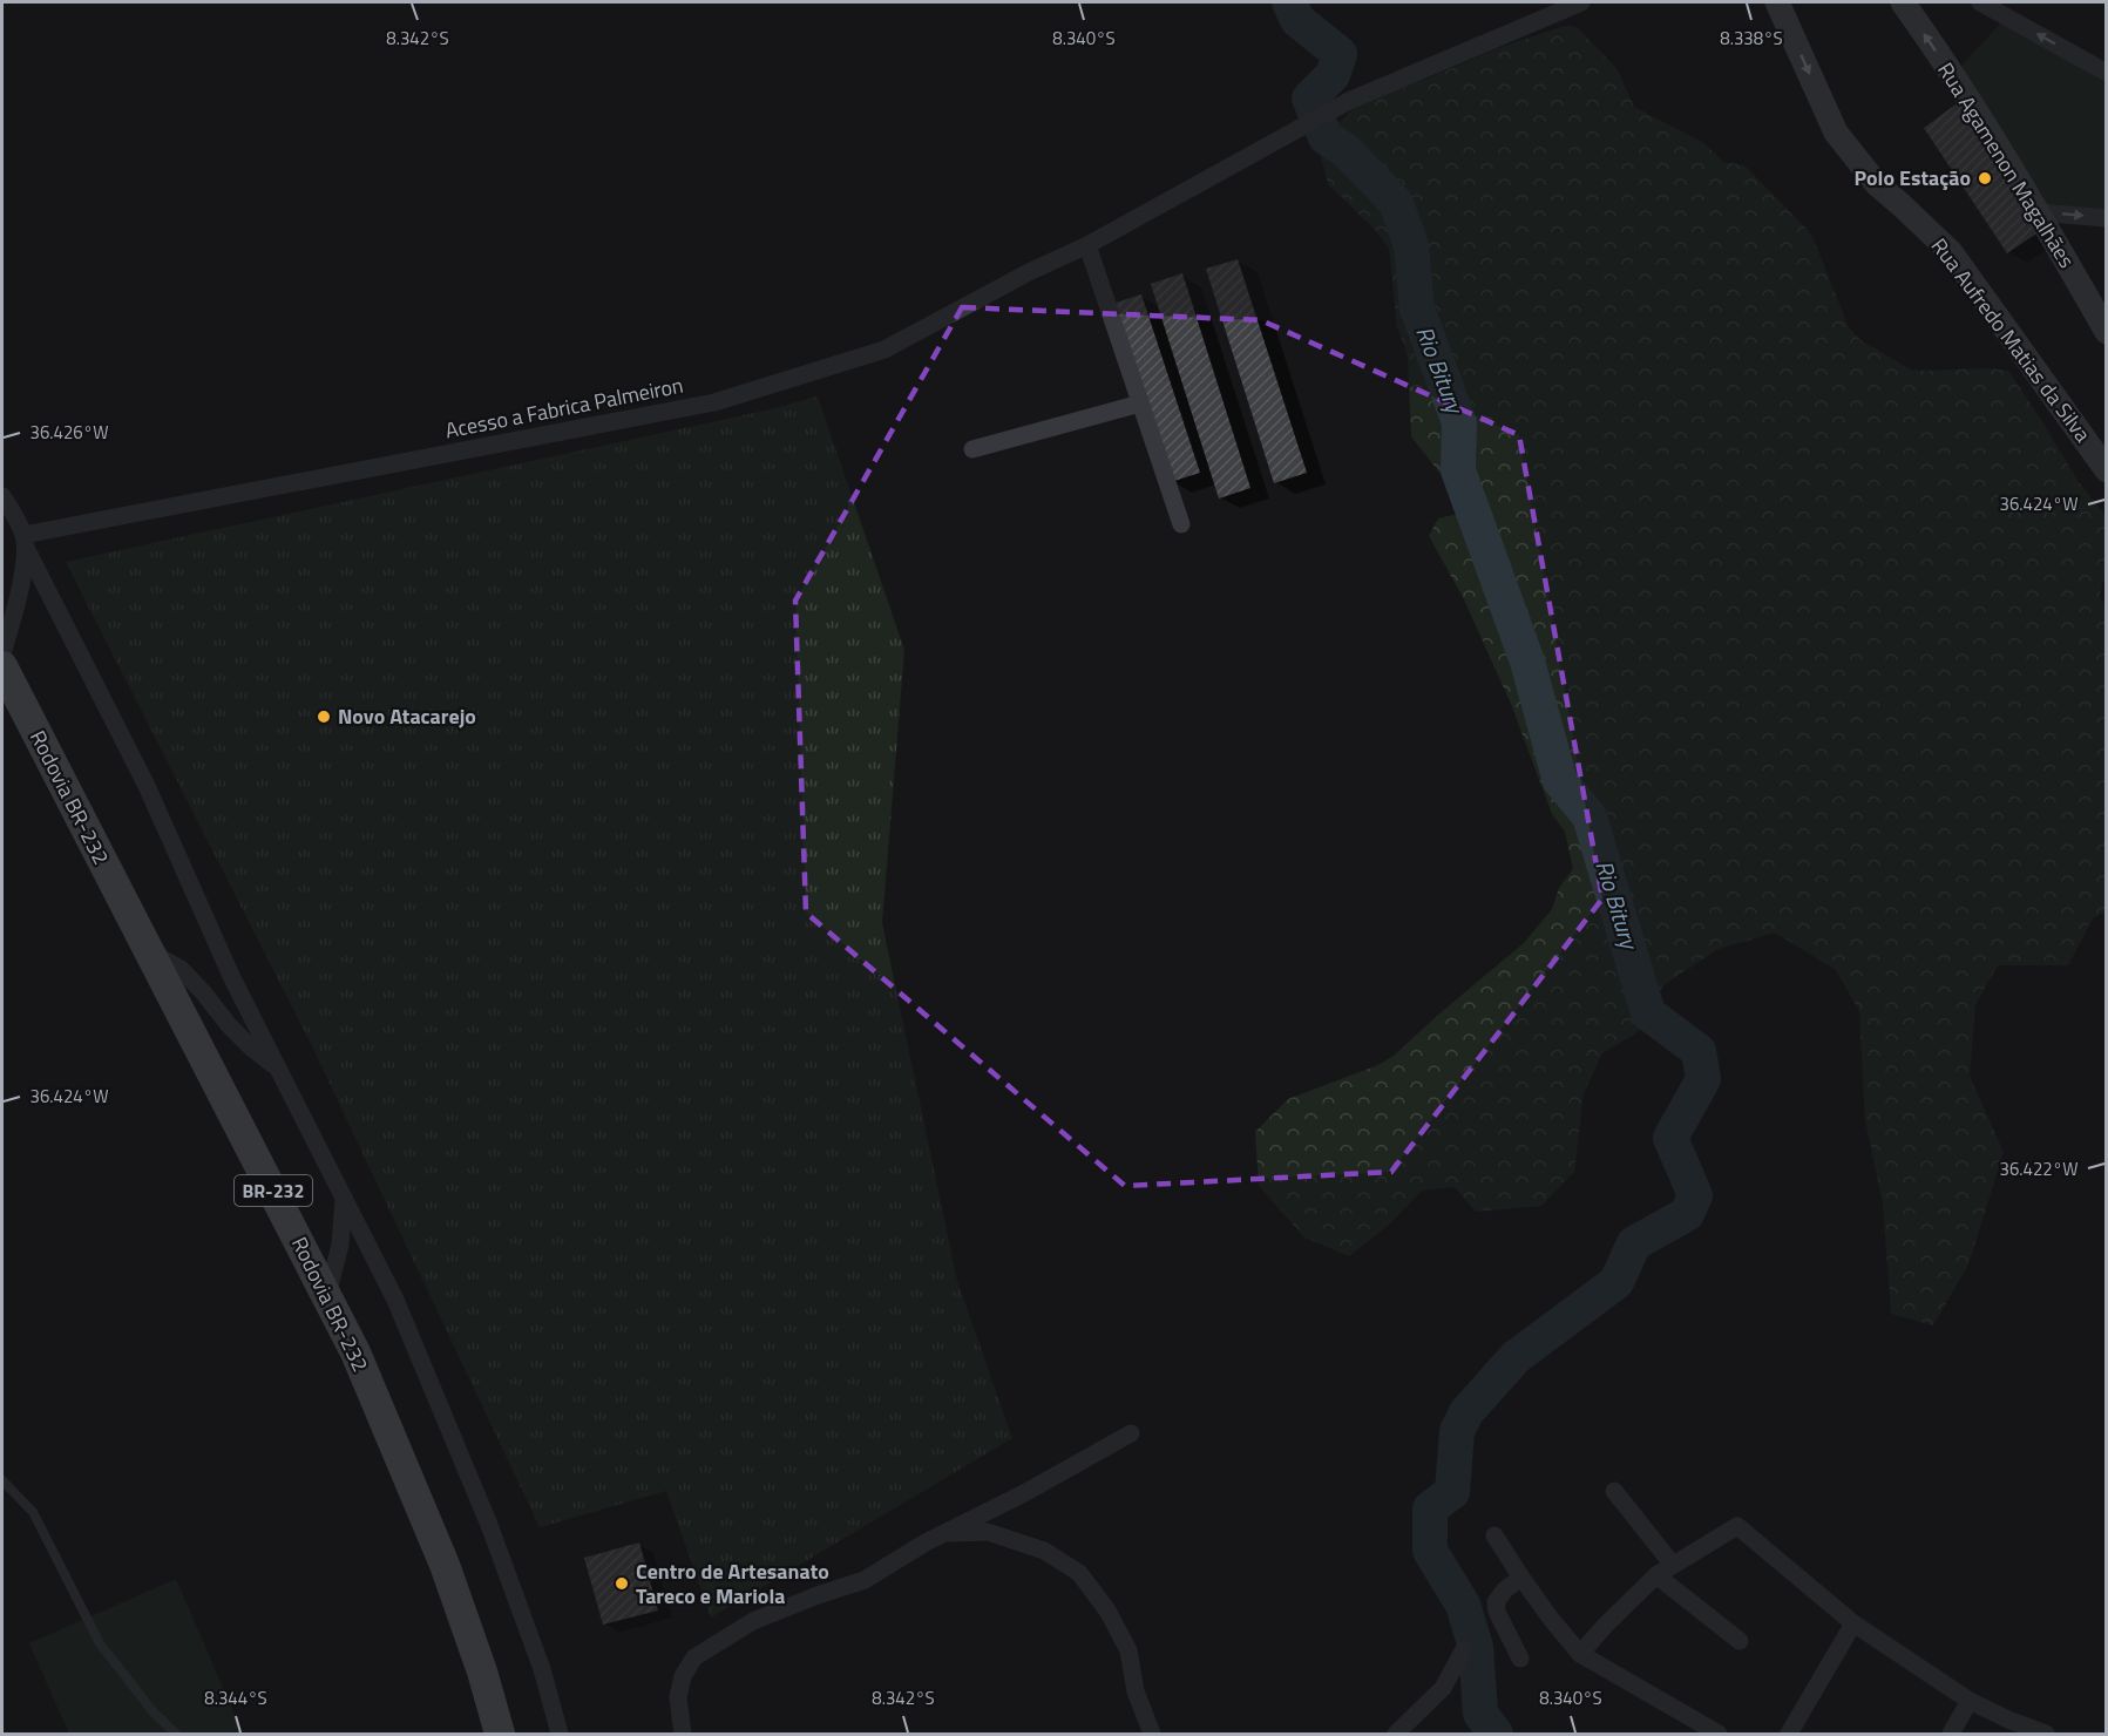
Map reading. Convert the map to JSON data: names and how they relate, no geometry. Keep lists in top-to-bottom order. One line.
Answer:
{"streets":{"highway":["Rodovia BR-232","BR-232"],"main road":["Rua Agamenon Magalhães","Rua Aufredo Matias da Silva"],"street":["Acesso a Fabrica Palmeiron"]},"one_way":["Rua Agamenon Magalhães","Rua Aufredo Matias da Silva"],"water":["Rio Bitury"],"places":["Polo Estação","Novo Atacarejo","Centro de Artesanato Tareco e Mariola"],"coordinates":["8.342°S","8.340°S","8.338°S","36.426°W","36.424°W","36.422°W","8.344°S"]}
